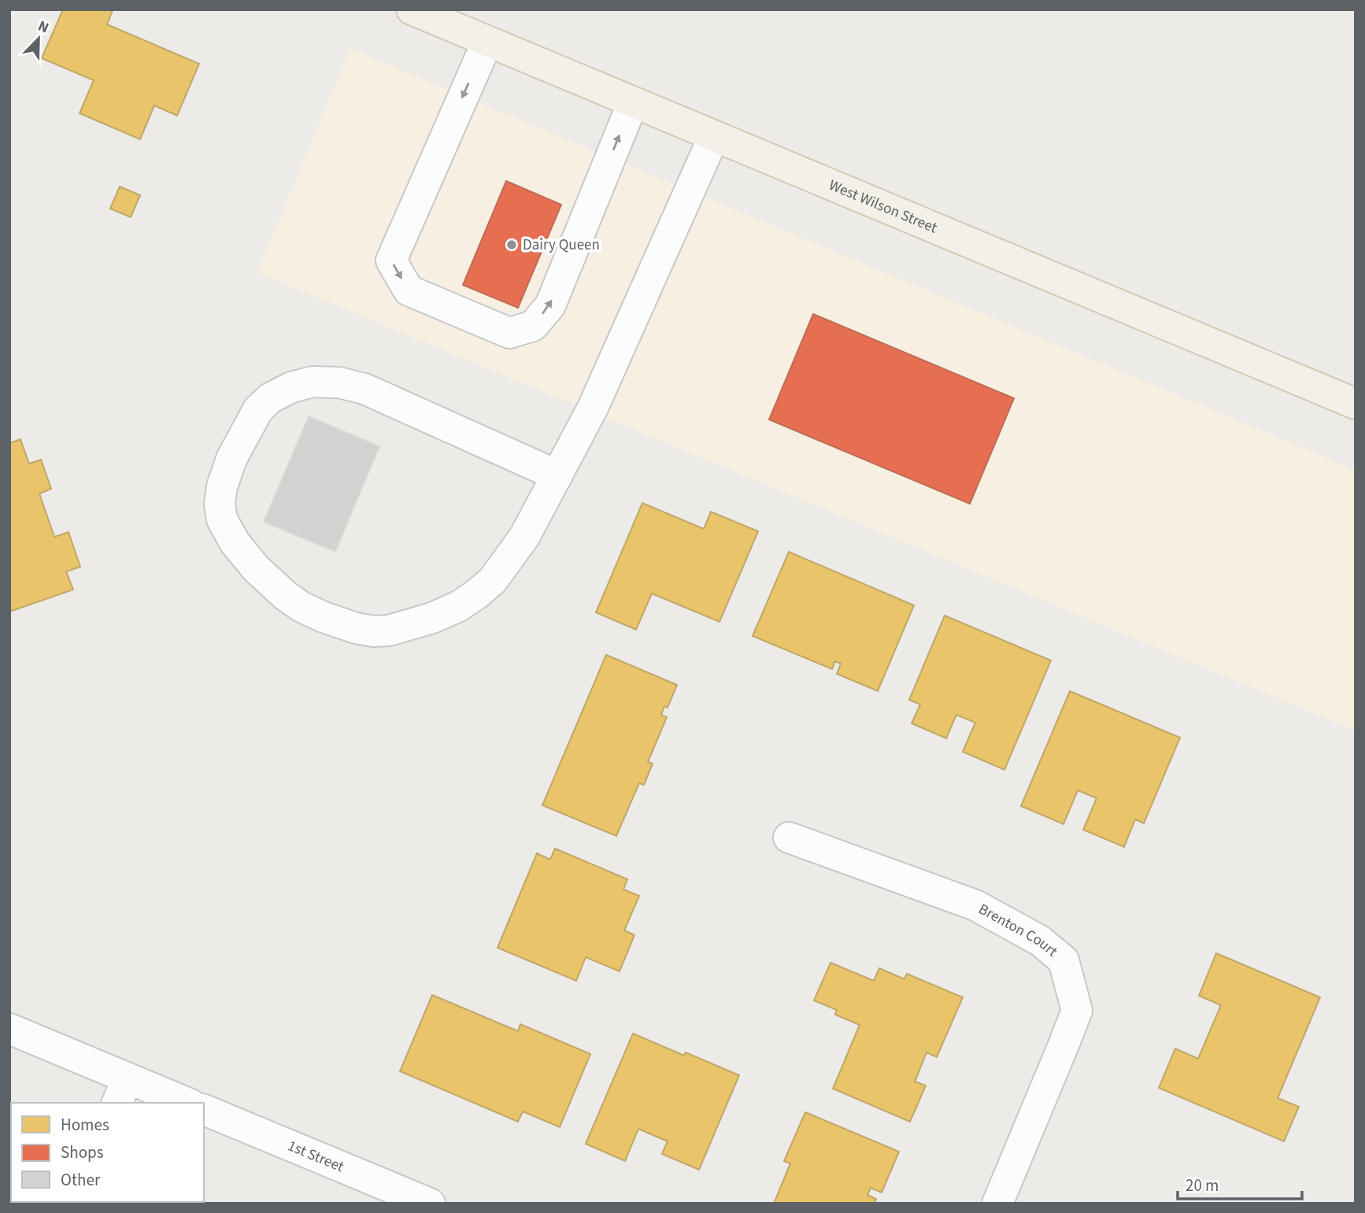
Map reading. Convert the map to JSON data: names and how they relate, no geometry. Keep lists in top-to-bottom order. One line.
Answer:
{"streets":{"main road":["West Wilson Street"],"street":["Brenton Court","1st Street"]},"places":["Dairy Queen"],"legend":["Homes","Shops","Other"],"scale_bar":"20 m","north":"top right"}
